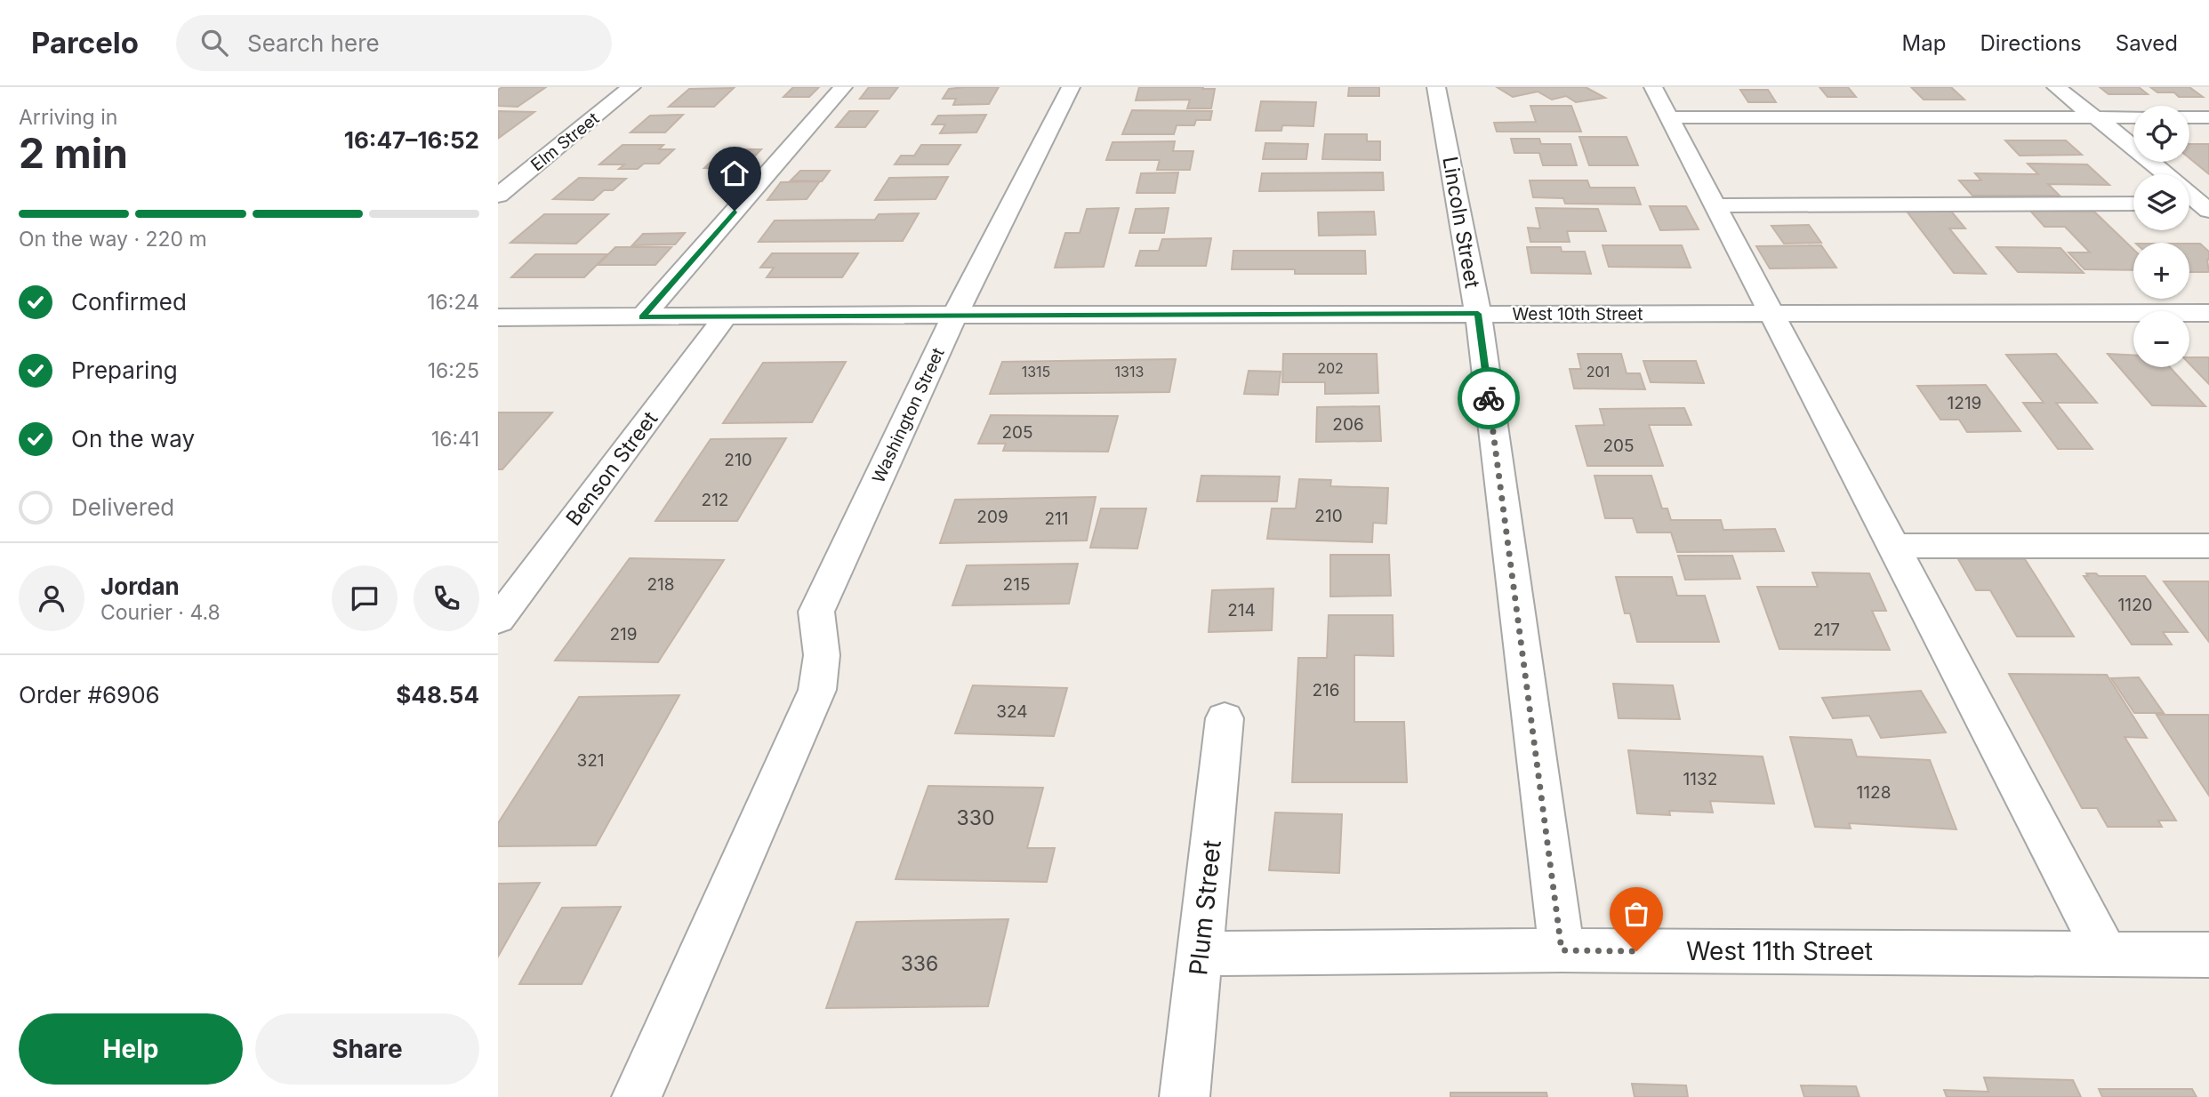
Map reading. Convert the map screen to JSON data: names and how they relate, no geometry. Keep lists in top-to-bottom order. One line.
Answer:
{"streets":{"street":["Elm Street","Lincoln Street","West 10th Street","Washington Street","Benson Street","Plum Street","West 11th Street"]},"crossings":[["Lincoln Street","West 10th Street"],["Lincoln Street","West 11th Street"],["West 10th Street","Washington Street"],["West 10th Street","Benson Street"],["Plum Street","West 11th Street"]],"house_numbers":["202","1315","1313","201","1219","206","205","205","210","212","210","209","211","218","215","1120","214","217","219","216","324","321","1132","1128","330","336"],"page":{"header":"Parcelo","search":"Search here","nav":["Map","Directions","Saved"],"heading":["2 min","Arriving in","16:47–16:52"],"panel":["Jordan","Courier · 4.8","Order #6906","$48.54"],"map_buttons":["+","−"],"bar":"On the way · 220 m","list":[["Confirmed","16:24"],["Preparing","16:25"],["On the way","16:41"],"Delivered"],"buttons":["Help","Share"]}}
